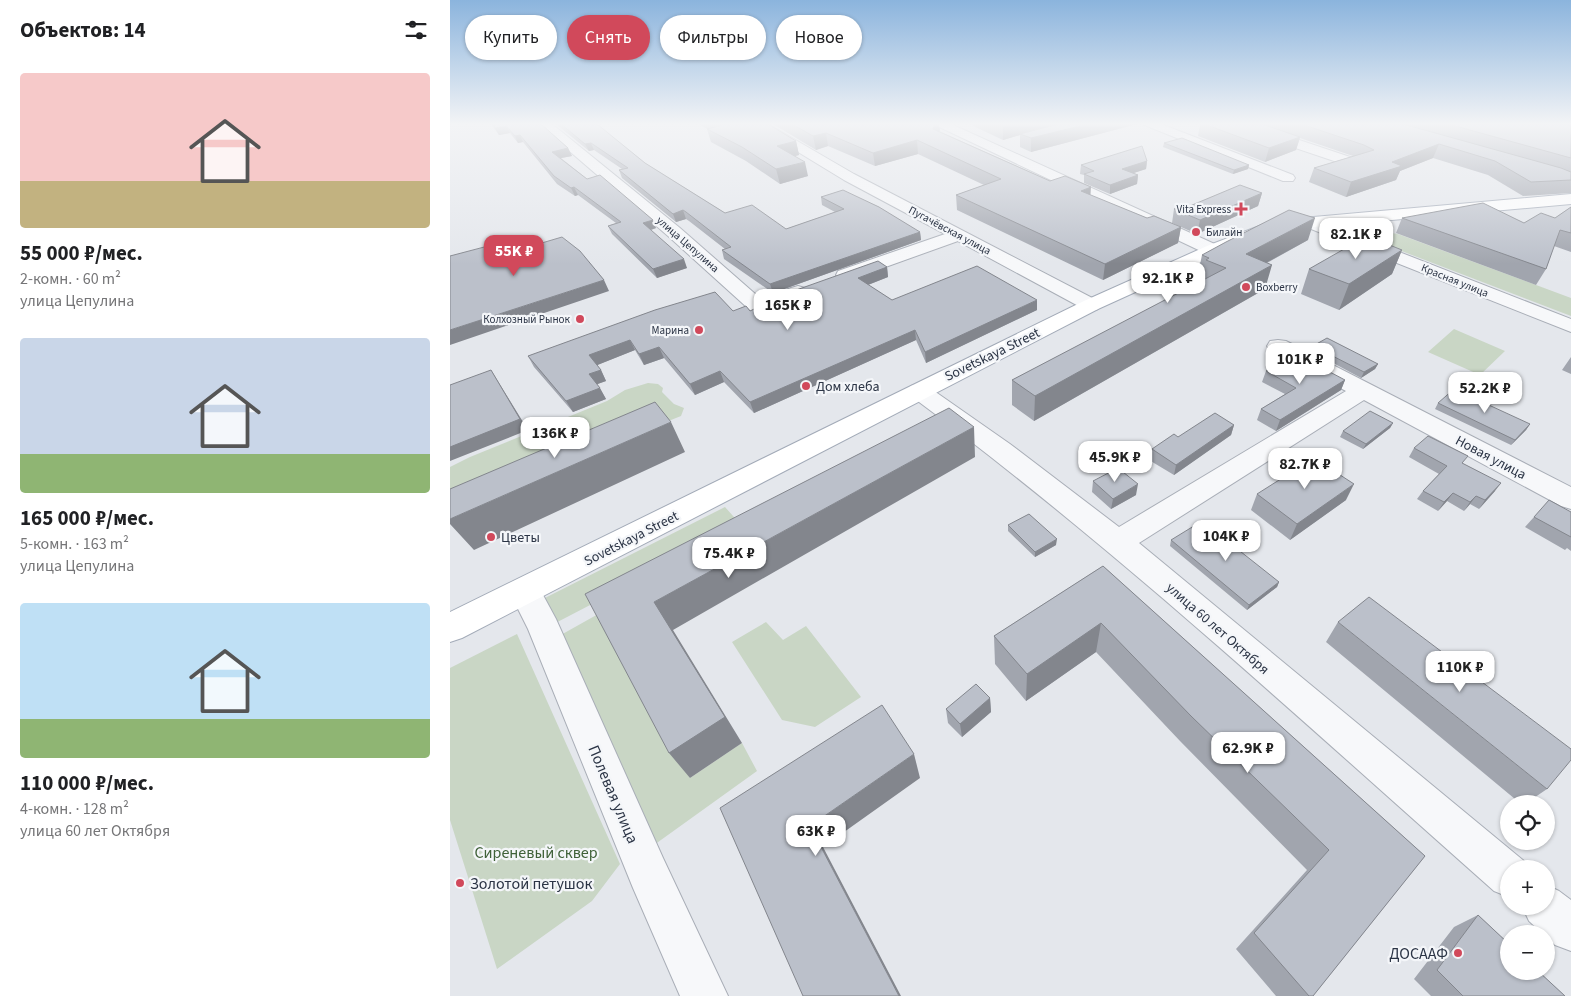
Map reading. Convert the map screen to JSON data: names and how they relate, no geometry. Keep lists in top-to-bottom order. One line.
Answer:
{"streets":{"main road":["Sovetskaya Street"],"street":["Пугачёвская улица","улица Цепулина","Красная улица","Новая улица","улица 60 лет Октября","Полевая улица"]},"crossings":[["Пугачёвская улица","Sovetskaya Street"],["Красная улица","Sovetskaya Street"],["Sovetskaya Street","улица 60 лет Октября"],["Sovetskaya Street","Полевая улица"]],"parks":["Сиреневый сквер"],"places":{"health":["Vita Express"],"other":["Билайн","Boxberry","Колхозный Рынок","Марина","Дом хлеба","Цветы","Золотой петушок","ДОСААФ"]},"page":{"heading":"Объектов: 14","chip":["Купить","Снять","Фильтры","Новое"],"list":[{"name":"55 000 ₽/мес.","note":"2-комн. · 60 m² · улица Цепулина"},{"name":"165 000 ₽/мес.","note":"5-комн. · 163 m² · улица Цепулина"},{"name":"110 000 ₽/мес.","note":"4-комн. · 128 m² · улица 60 лет Октября"}],"price":["82.1K ₽","55K ₽","92.1K ₽","165K ₽","101K ₽","52.2K ₽","136K ₽","45.9K ₽","82.7K ₽","104K ₽","75.4K ₽","110K ₽","62.9K ₽","63K ₽"],"map_buttons":["+","−"]}}
